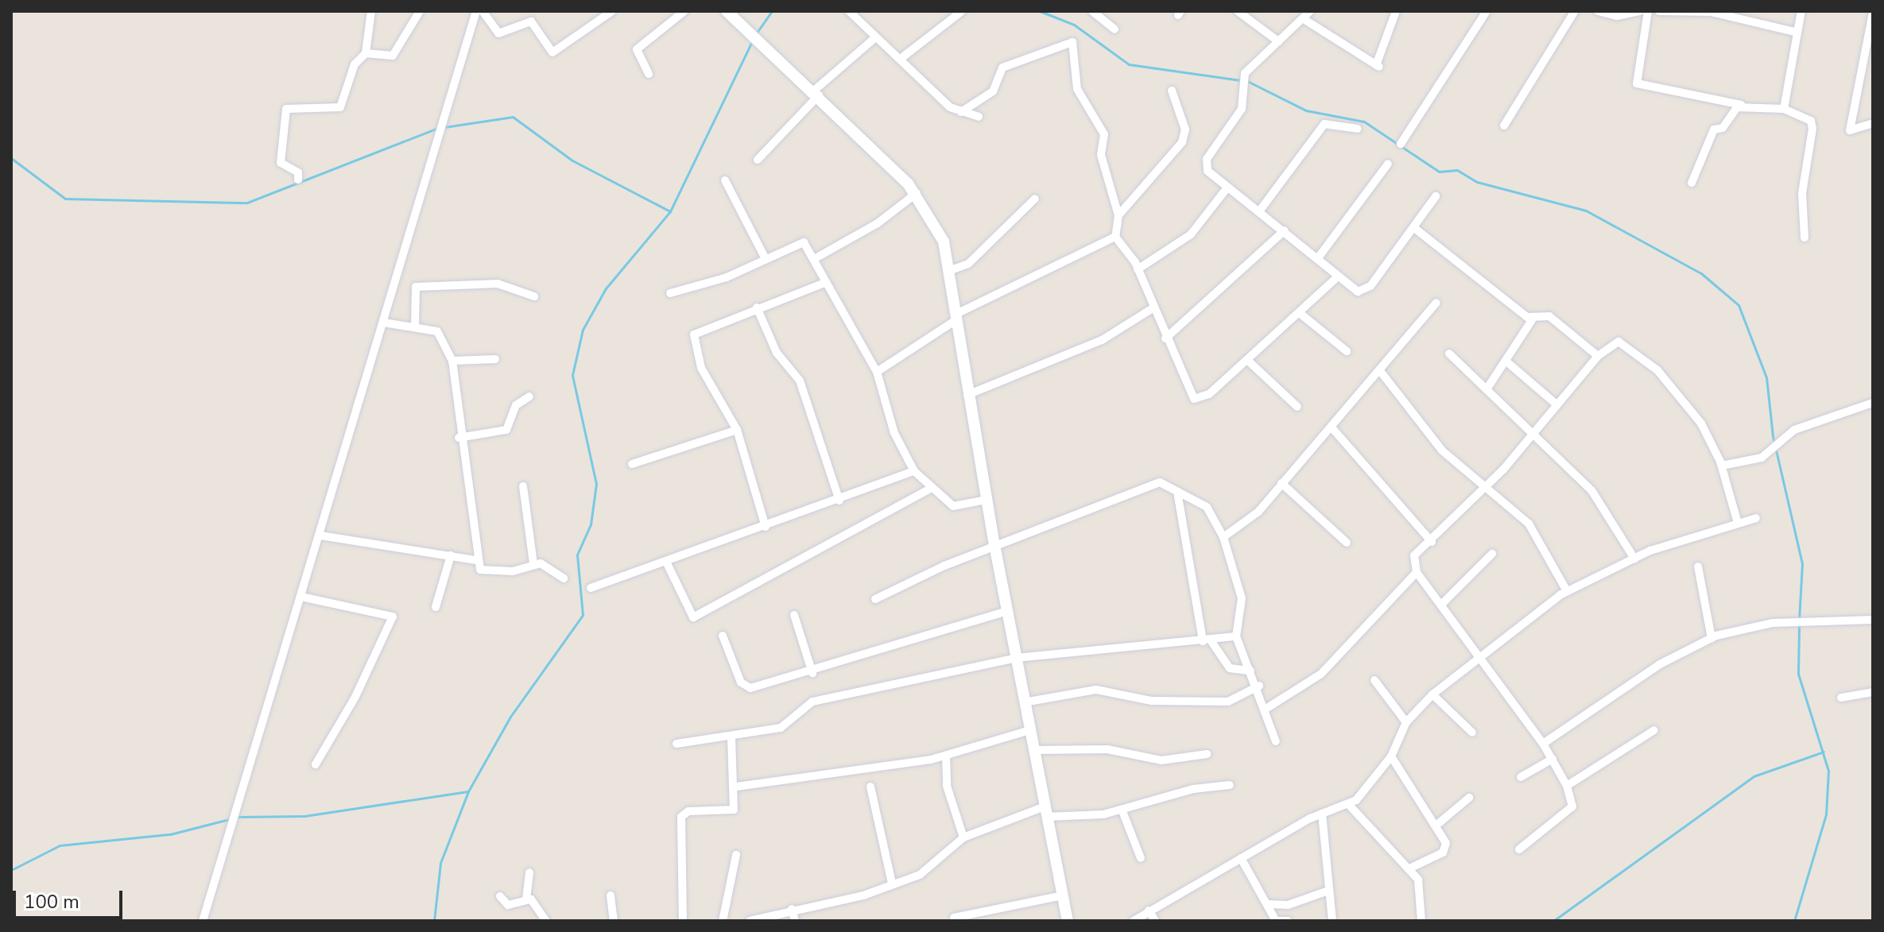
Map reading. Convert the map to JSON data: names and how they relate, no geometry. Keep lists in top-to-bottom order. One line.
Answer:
{"scale_bar":"100 m"}
